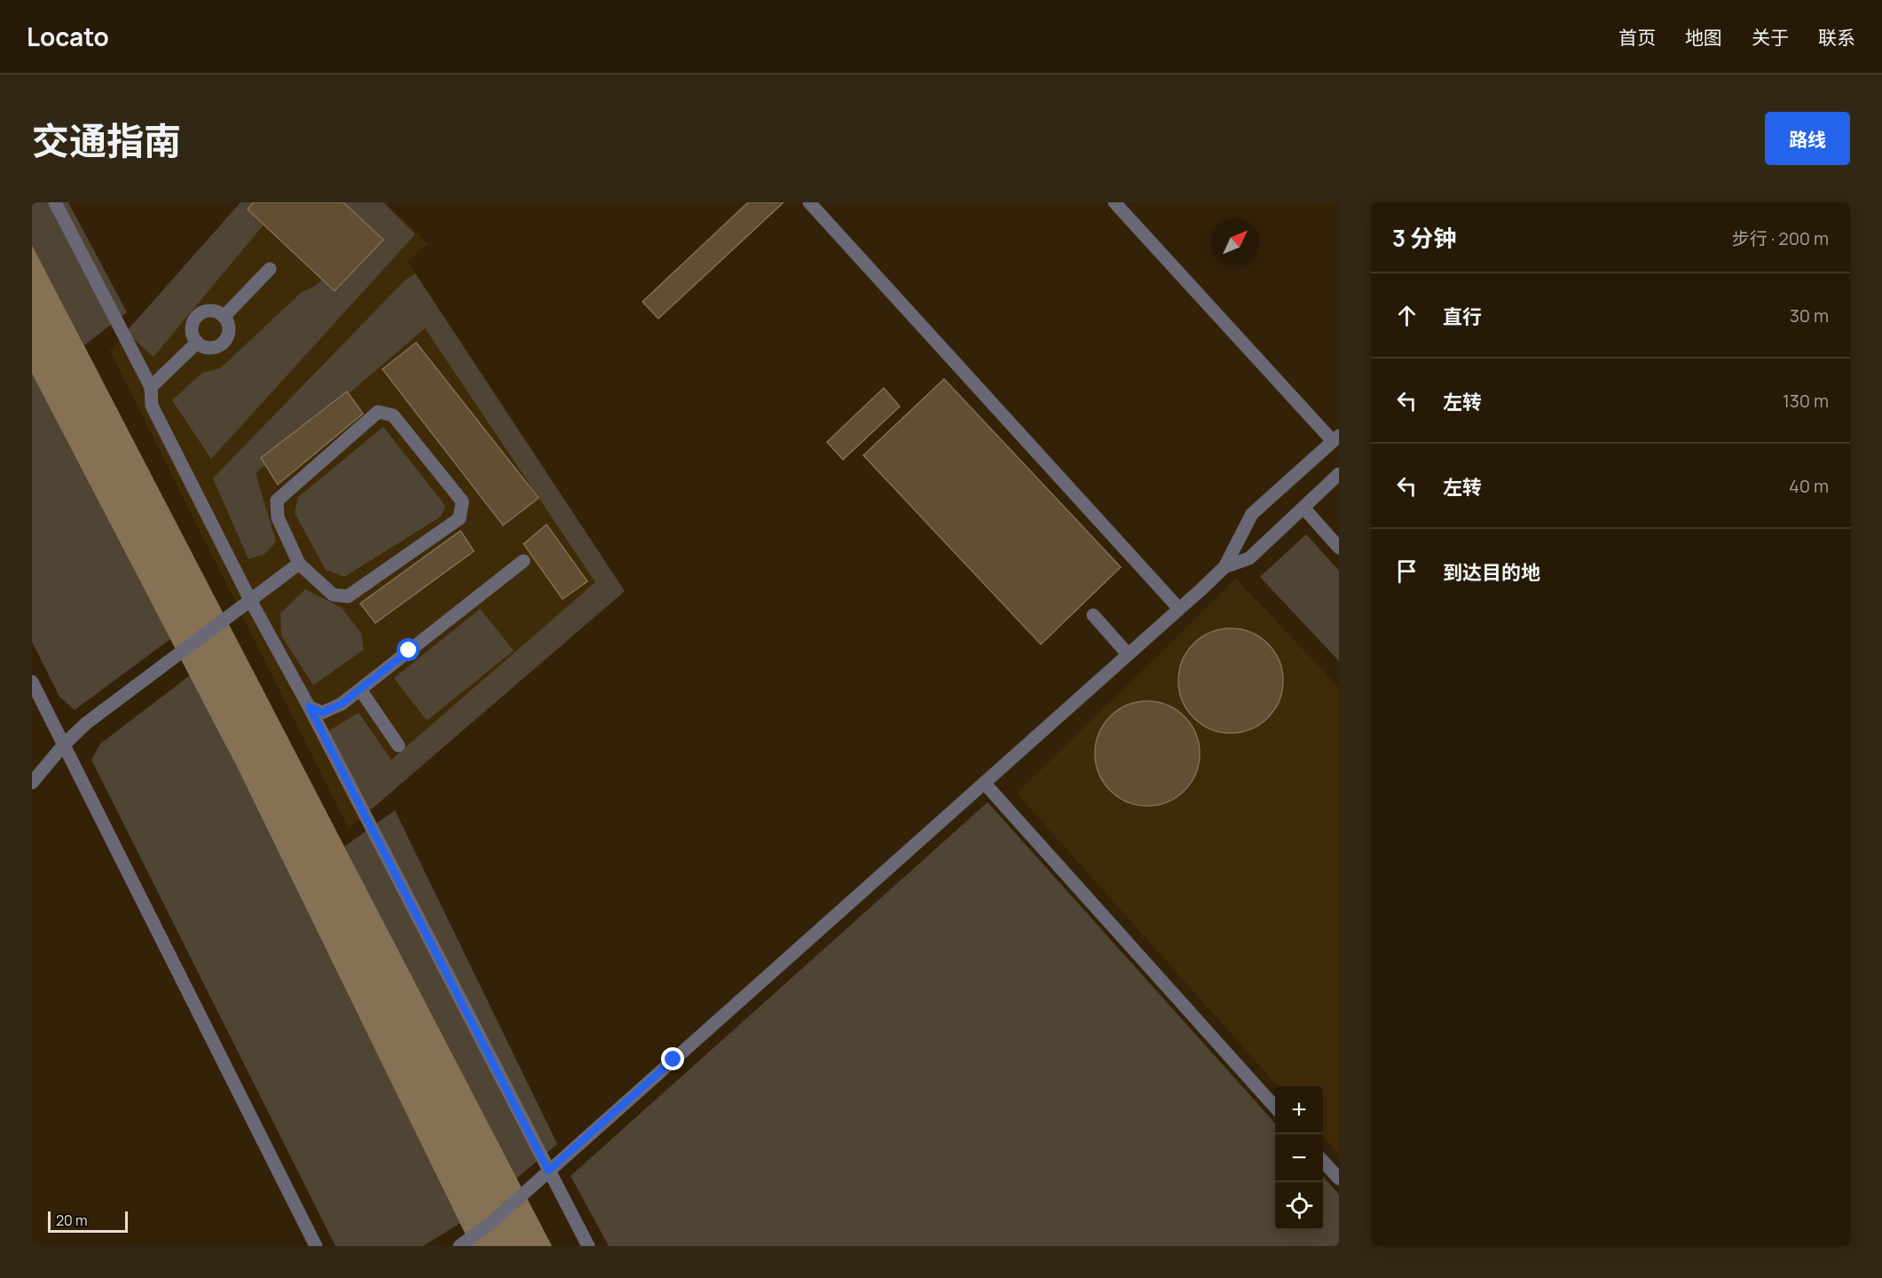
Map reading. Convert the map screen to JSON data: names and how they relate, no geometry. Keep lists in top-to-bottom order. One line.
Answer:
{"scale_bar":"20 m","north":"top right","page":{"header":"Locato","nav":["首页","地图","关于","联系"],"title":"交通指南","buttons":"路线","heading":["3 分钟","步行 · 200 m"],"list":[["直行","30 m"],["左转","130 m"],["左转","40 m"],"到达目的地"],"map_buttons":["+","−"],"scale":"20 m"}}
